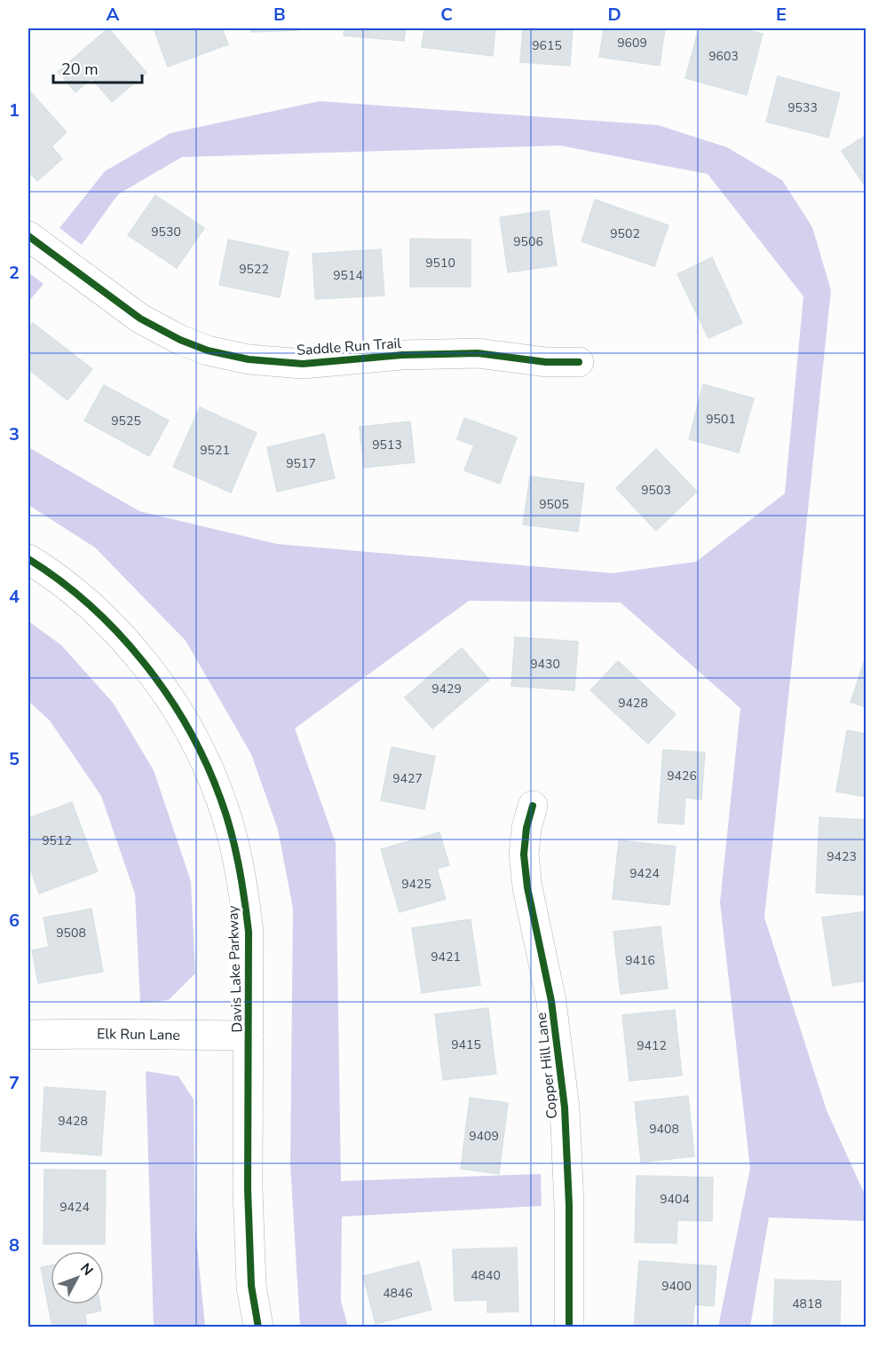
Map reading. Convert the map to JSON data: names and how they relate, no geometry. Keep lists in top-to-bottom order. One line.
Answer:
{"streets":{"street":["Saddle Run Trail","Davis Lake Parkway","Elk Run Lane","Copper Hill Lane"]},"crossings":[["Davis Lake Parkway","Elk Run Lane"]],"house_numbers":["9609","9615","9603","9533","9530","9502","9506","9510","9522","9514","9501","9525","9513","9521","9517","9503","9505","9430","9429","9428","9426","9427","9512","9423","9424","9425","9508","9421","9416","9415","9412","9428","9408","9409","9404","9424","4840","9400","4846","4818"],"scale_bar":"20 m","north":"top right","grid":{"columns":["A","B","C","D","E"],"rows":["1","2","3","4","5","6","7","8"]}}
